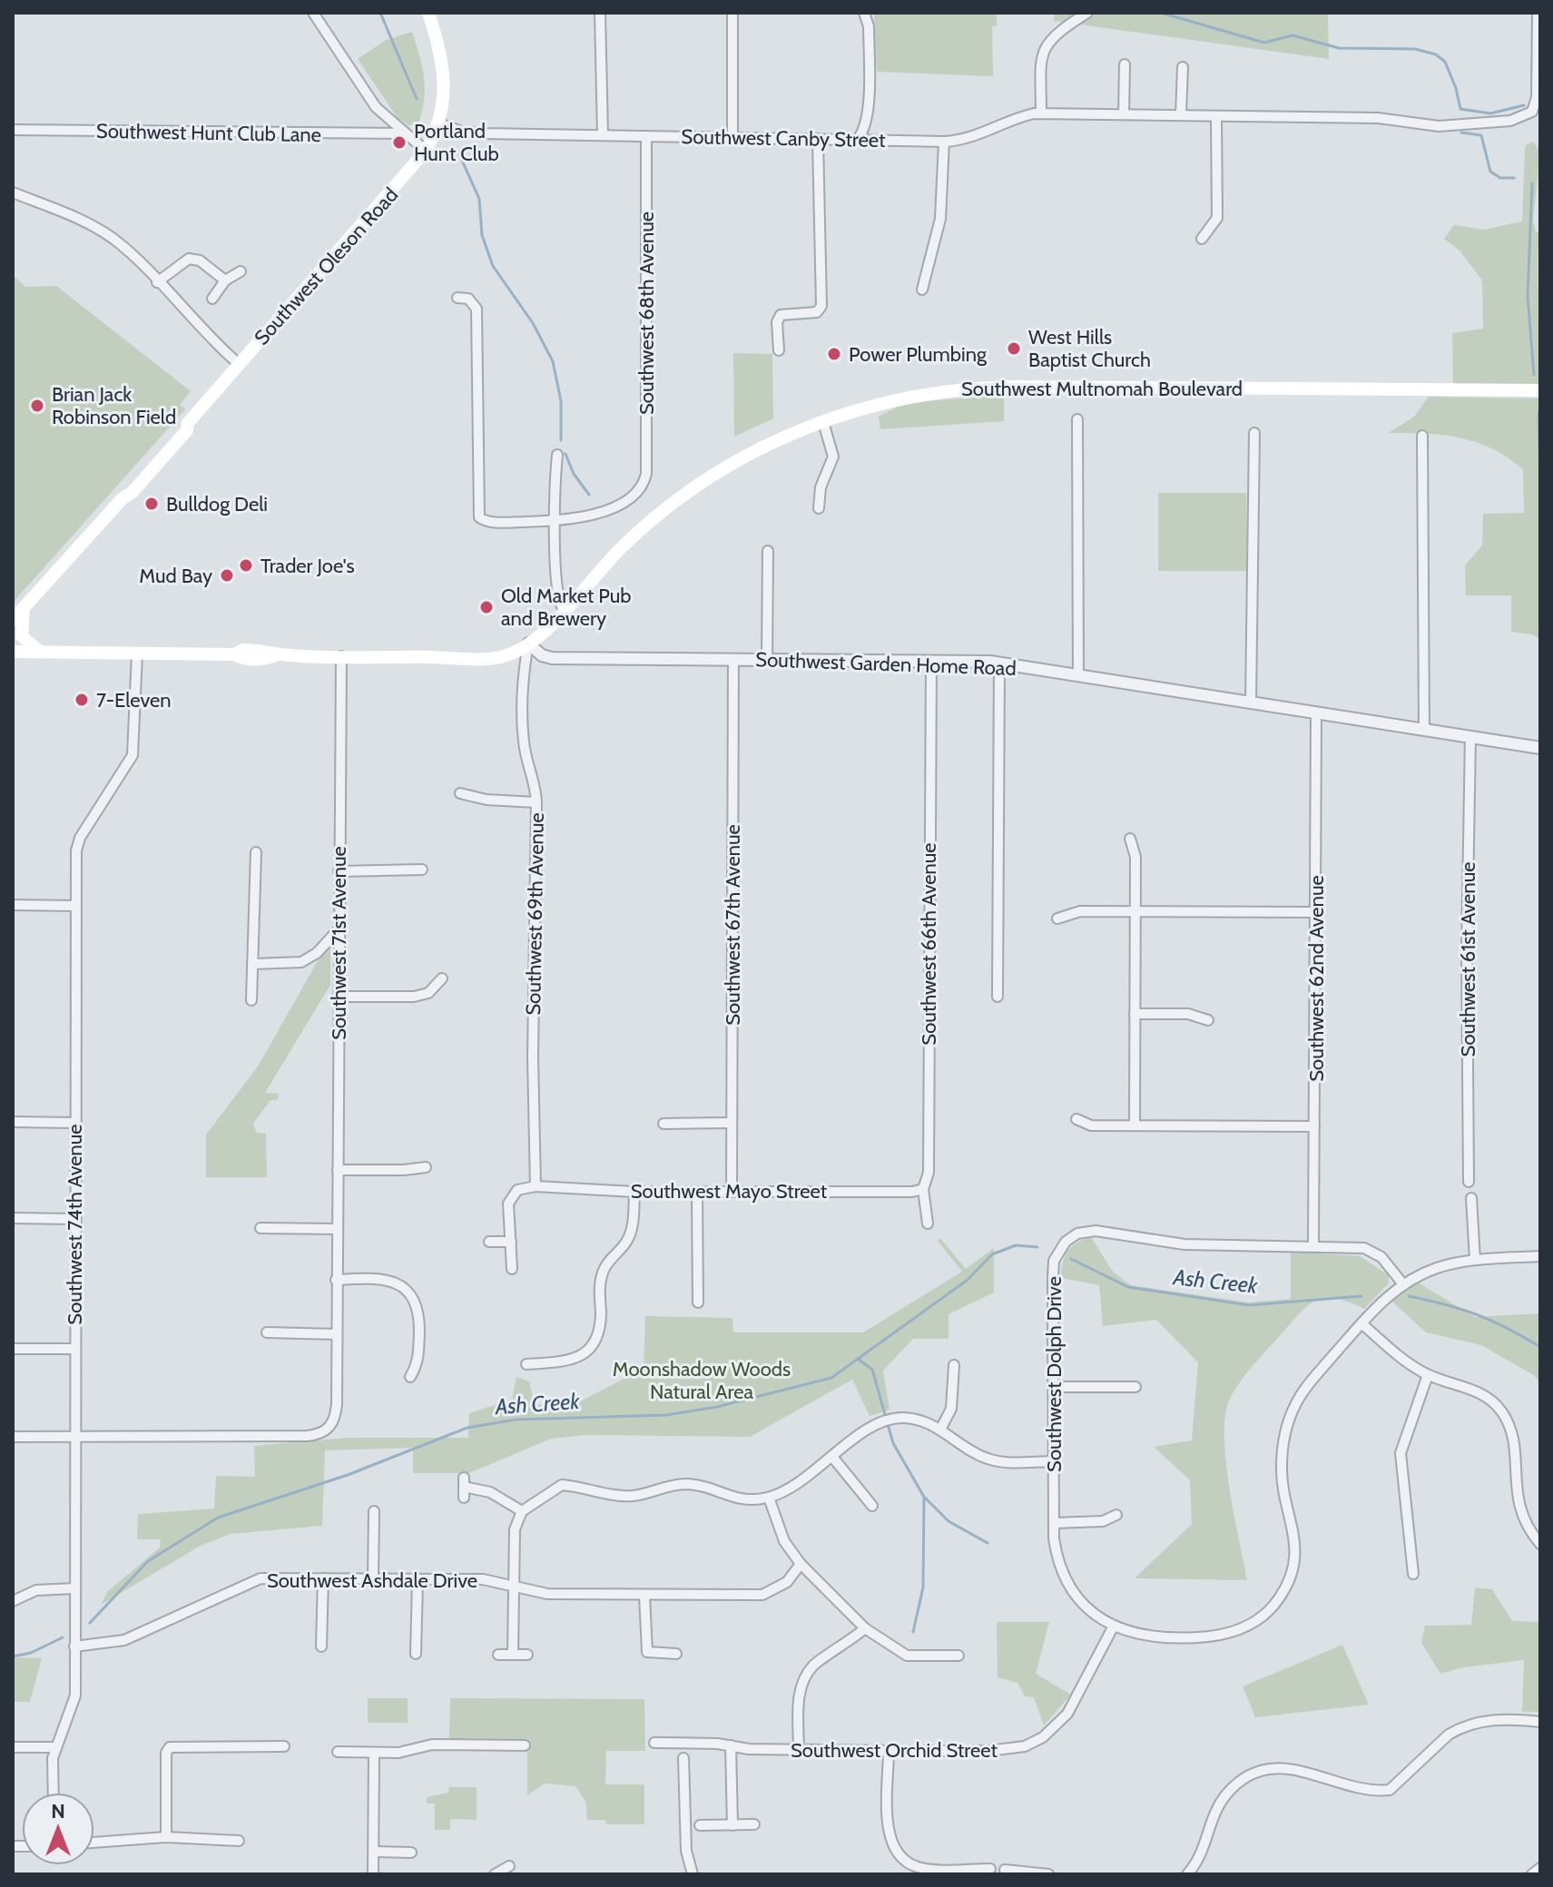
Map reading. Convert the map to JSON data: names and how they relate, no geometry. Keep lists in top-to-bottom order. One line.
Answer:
{"streets":{"main road":["Southwest Oleson Road","Southwest Multnomah Boulevard"],"street":["Southwest Hunt Club Lane","Southwest Canby Street","Southwest 68th Avenue","Southwest Garden Home Road","Southwest 69th Avenue","Southwest 67th Avenue","Southwest 71st Avenue","Southwest 66th Avenue","Southwest 61st Avenue","Southwest 62nd Avenue","Southwest Mayo Street","Southwest 74th Avenue","Southwest Dolph Drive","Southwest Ashdale Drive","Southwest Orchid Street"]},"crossings":[["Southwest Canby Street","Southwest Oleson Road"],["Southwest Canby Street","Southwest 68th Avenue"],["Southwest Multnomah Boulevard","Southwest Garden Home Road"],["Southwest Multnomah Boulevard","Southwest 69th Avenue"],["Southwest Garden Home Road","Southwest 69th Avenue"],["Southwest Garden Home Road","Southwest 67th Avenue"],["Southwest Garden Home Road","Southwest 66th Avenue"],["Southwest Garden Home Road","Southwest 61st Avenue"],["Southwest Garden Home Road","Southwest 62nd Avenue"],["Southwest 69th Avenue","Southwest Mayo Street"],["Southwest 67th Avenue","Southwest Mayo Street"],["Southwest 71st Avenue","Southwest 74th Avenue"],["Southwest 66th Avenue","Southwest Mayo Street"],["Southwest 62nd Avenue","Southwest Dolph Drive"],["Southwest 74th Avenue","Southwest Ashdale Drive"],["Southwest Dolph Drive","Southwest Orchid Street"]],"water":["Ash Creek"],"parks":["Moonshadow Woods Natural Area"],"places":["Portland Hunt Club","West Hills Baptist Church","Power Plumbing","Brian Jack Robinson Field","Bulldog Deli","Trader Joe's","Mud Bay","Old Market Pub and Brewery","7-Eleven"],"north":"top"}
